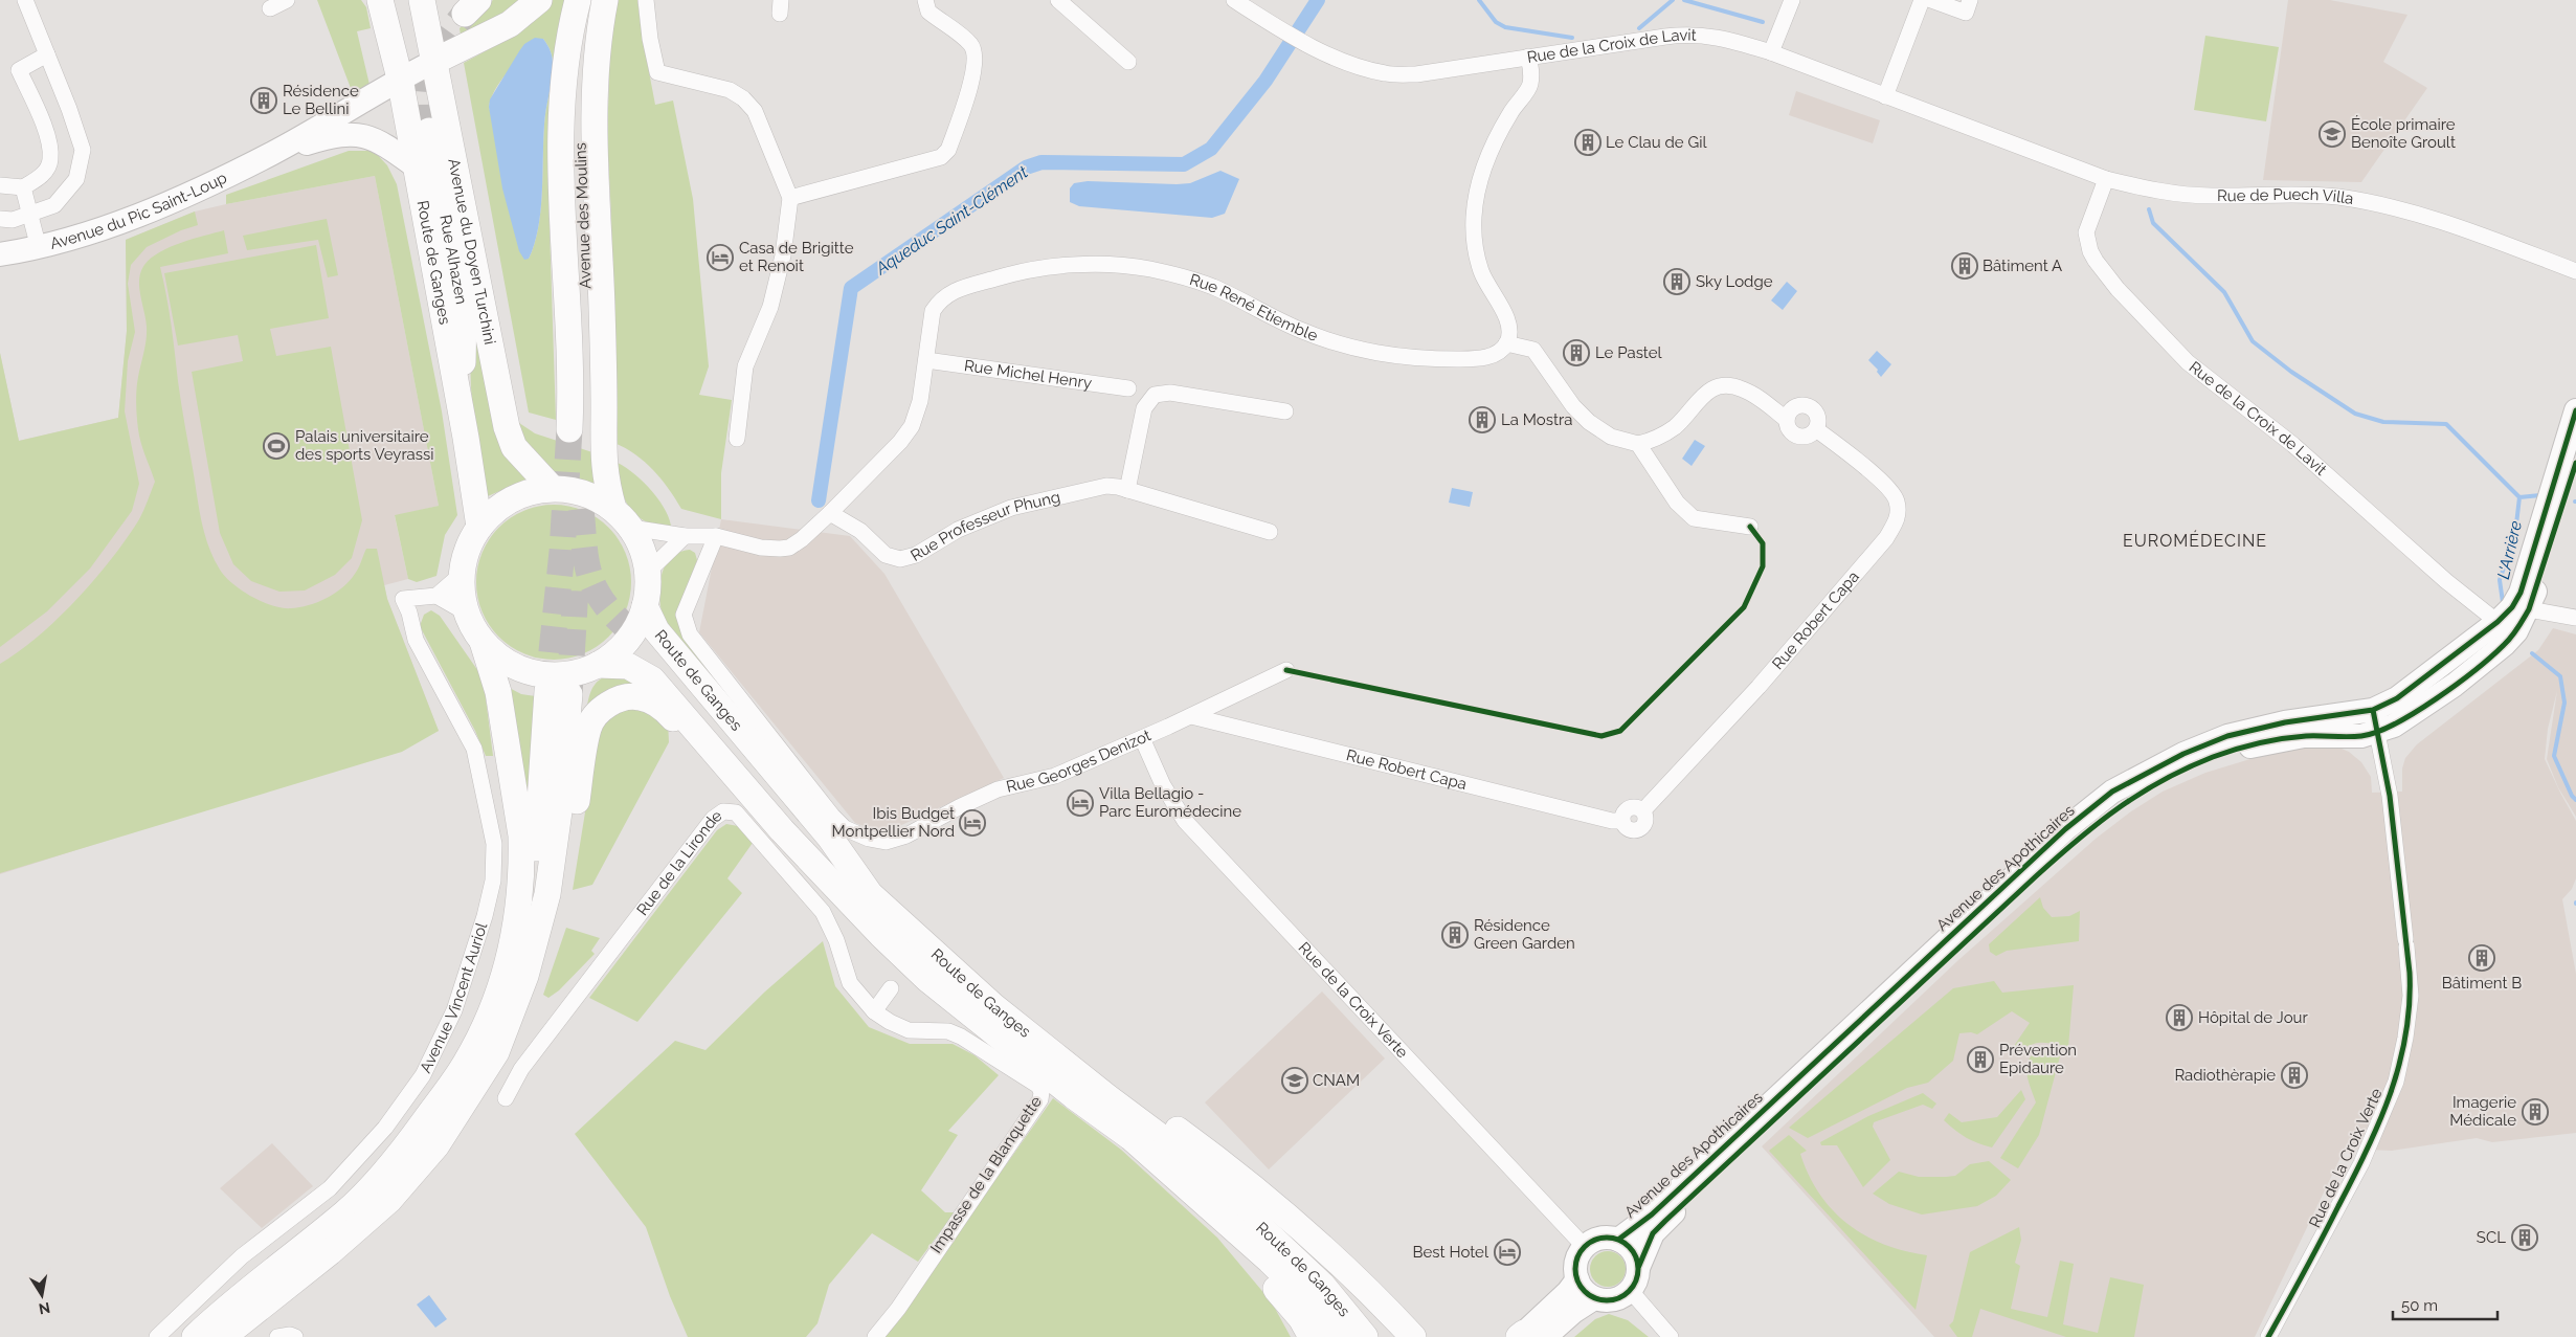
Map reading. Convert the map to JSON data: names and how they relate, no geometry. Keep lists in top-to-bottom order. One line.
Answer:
{"streets":{"main road":["Avenue du Pic Saint-Loup","Avenue des Moulins","Avenue du Doyen Turchini","Rue Alhazen","Route de Ganges","Avenue des Apothicaires","Avenue Vincent Auriol"],"street":["Rue de la Croix de Lavit","Rue de Puech Villa","Rue René Etiemble","Rue Michel Henry","Rue Professeur Phung","Rue Robert Capa","Rue Georges Denizot","Rue de la Lironde","Rue de la Croix Verte","Impasse de la Blanquette"]},"crossings":[["Rue de la Croix de Lavit","Rue de Puech Villa"],["Rue de la Croix de Lavit","Avenue des Apothicaires"],["Avenue du Pic Saint-Loup","Avenue du Doyen Turchini"],["Avenue du Pic Saint-Loup","Route de Ganges"],["Avenue du Doyen Turchini","Route de Ganges"],["Rue Alhazen","Route de Ganges"],["Rue René Etiemble","Rue Michel Henry"],["Rue René Etiemble","Rue Professeur Phung"],["Rue Robert Capa","Rue Georges Denizot"],["Rue Georges Denizot","Rue de la Croix Verte"],["Rue de la Lironde","Impasse de la Blanquette"],["Avenue des Apothicaires","Rue de la Croix Verte"]],"districts":["EUROMÉDECINE"],"water":["Aqueduc Saint-Clément","L'Arrière"],"places":{"building":["Résidence Le Bellini","Le Clau de Gil","Bâtiment A","Sky Lodge","Le Pastel","La Mostra","Résidence Green Garden","Bâtiment B","Hôpital de Jour","Prévention Epidaure","Radiothèrapie","Imagerie Médicale","SCL"],"school or university":["École primaire Benoîte Groult","CNAM"],"hotel":["Casa de Brigitte et Renoit","Villa Bellagio - Parc Euromédecine","Ibis Budget Montpellier Nord","Best Hotel"],"sports":["Palais universitaire des sports Veyrassi"]},"scale_bar":"50 m","north":"bottom"}
